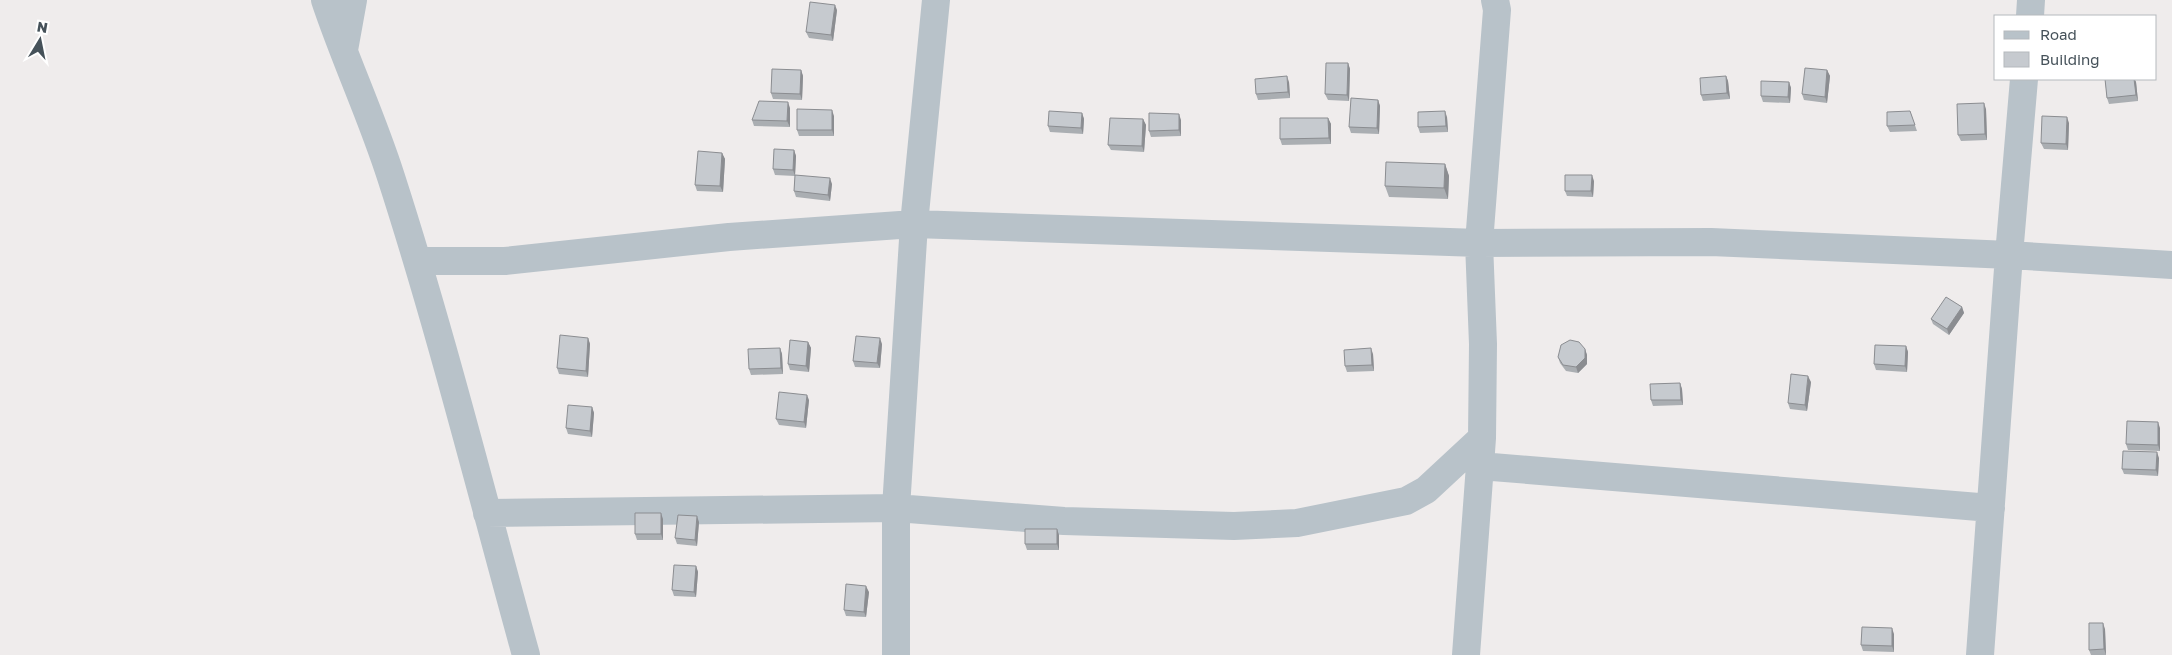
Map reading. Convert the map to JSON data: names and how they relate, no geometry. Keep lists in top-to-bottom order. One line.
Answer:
{"legend":["Road","Building"],"north":"top"}
